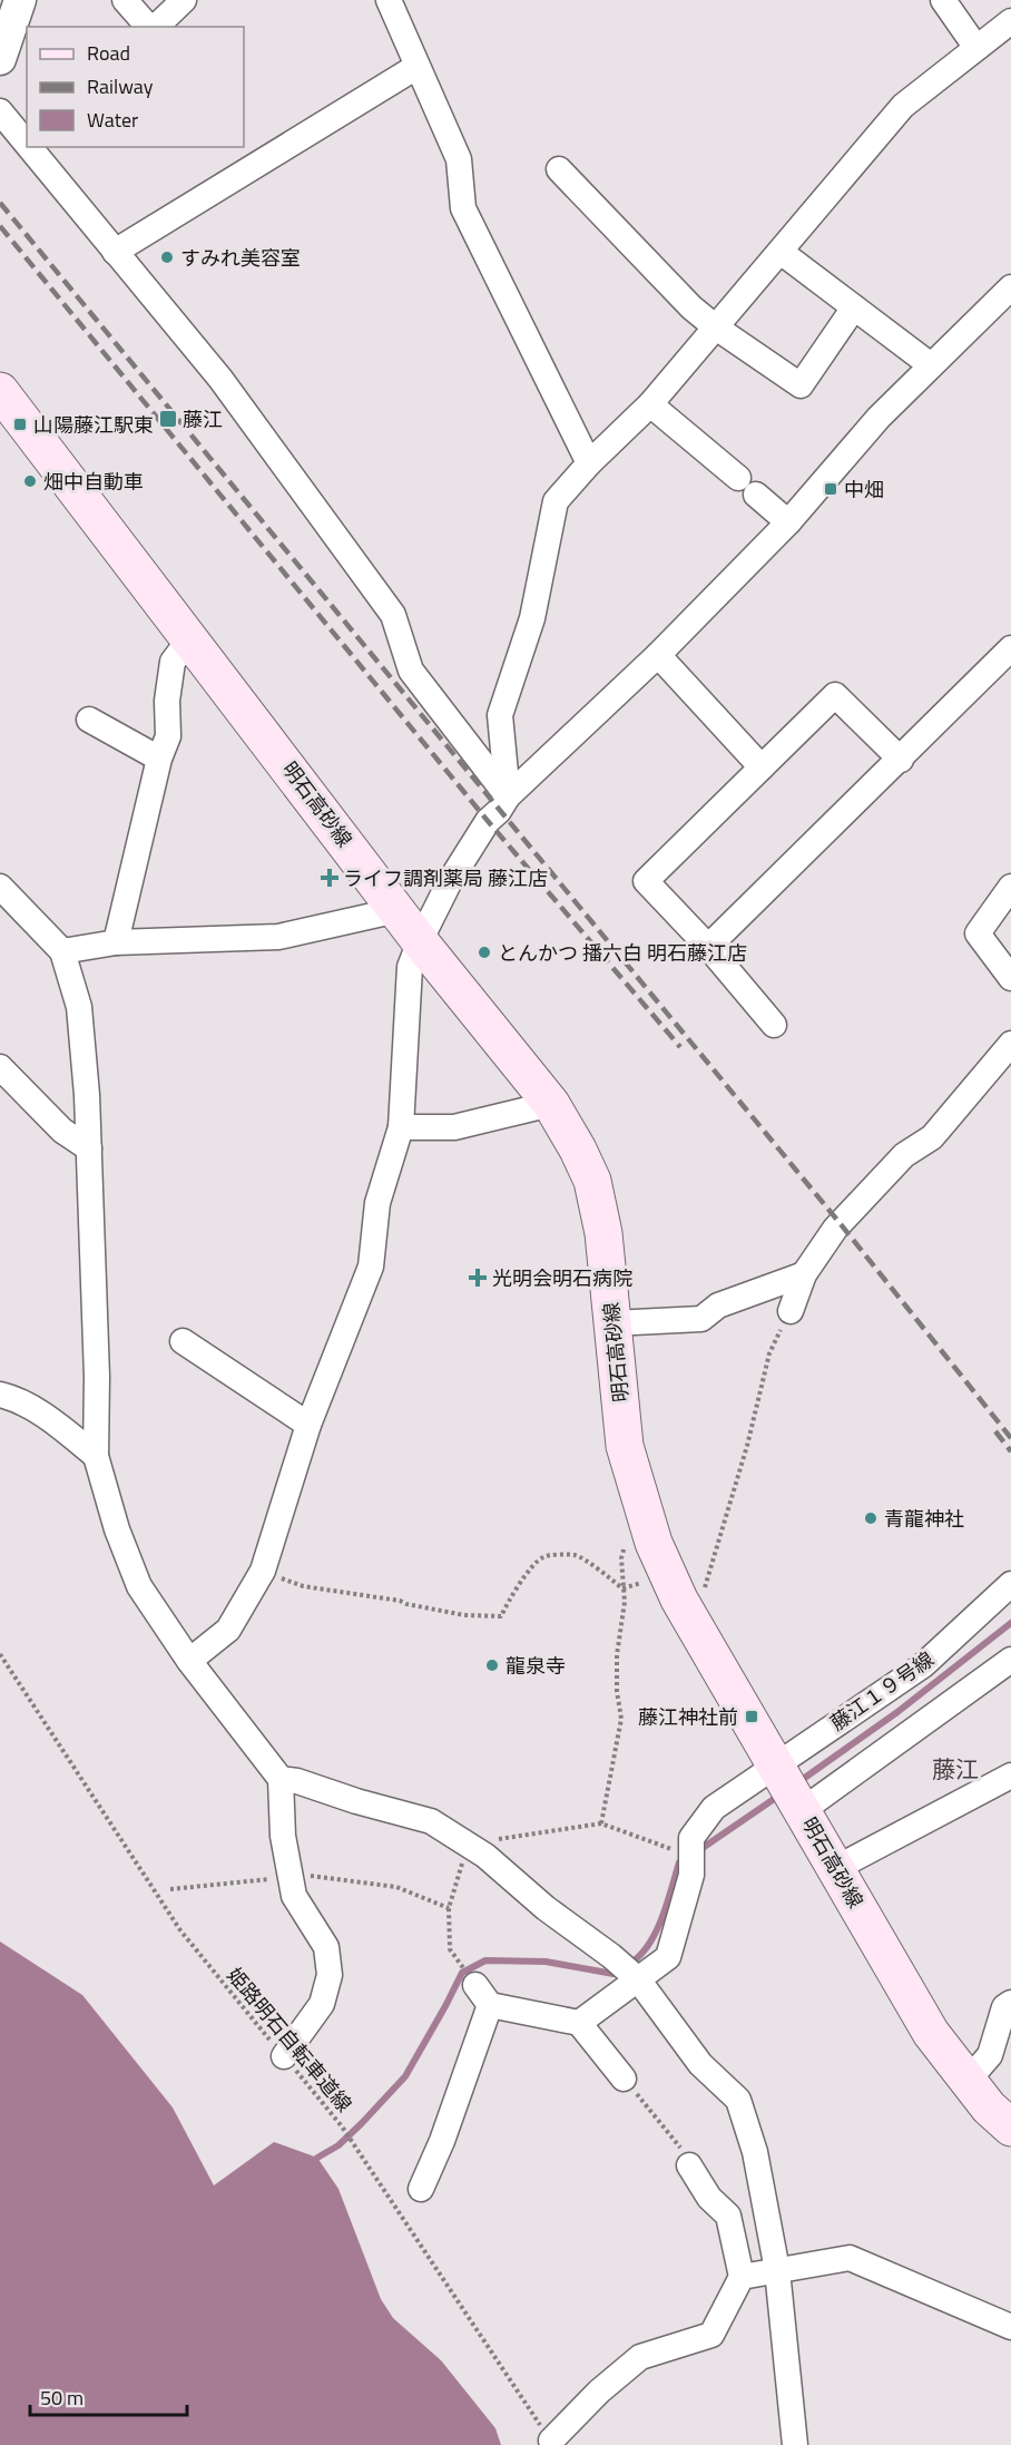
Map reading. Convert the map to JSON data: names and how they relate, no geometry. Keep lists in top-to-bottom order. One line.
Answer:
{"streets":{"main road":["明石高砂線"],"street":["藤江１９号線"],"path":["姫路明石自転車道線"]},"crossings":[["明石高砂線","藤江１９号線"]],"districts":["藤江"],"places":{"other":["すみれ美容室","畑中自動車","とんかつ 播六白 明石藤江店","青龍神社","龍泉寺"],"transit":["藤江","山陽藤江駅東","中畑","藤江神社前"],"health":["ライフ調剤薬局 藤江店","光明会明石病院"]},"legend":["Road","Railway","Water"],"scale_bar":"50 m"}
